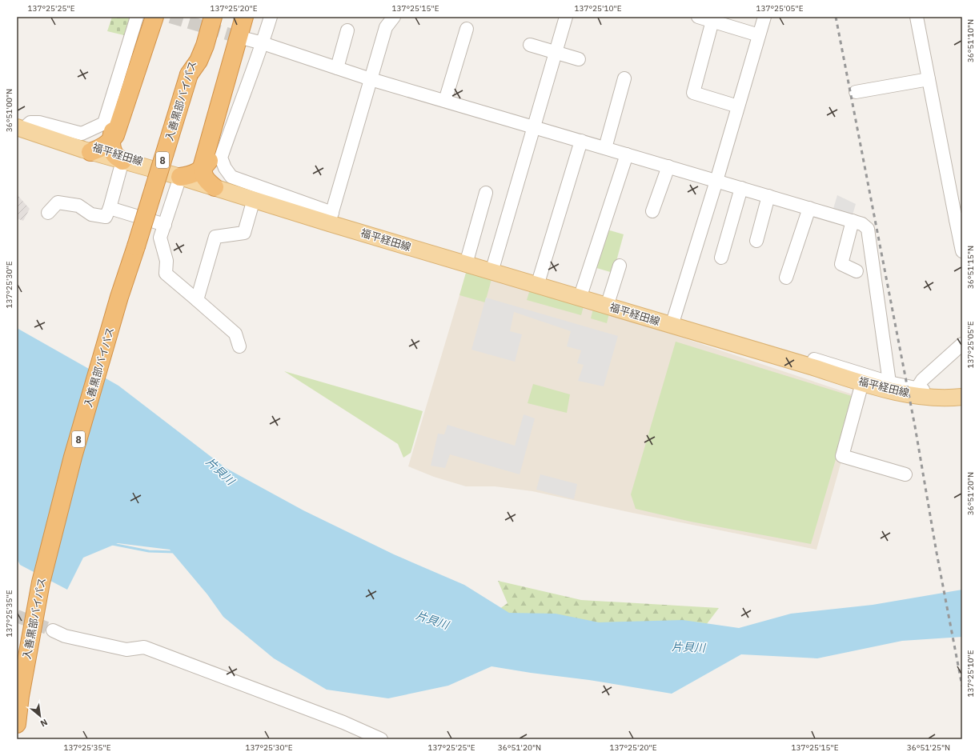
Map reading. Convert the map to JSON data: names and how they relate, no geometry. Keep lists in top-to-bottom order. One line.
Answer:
{"streets":{"highway":["入善黒部バイパス","8"],"main road":["福平経田線"]},"water":["片貝川"],"north":"bottom right","coordinates":["137°25'25\"E","137°25'20\"E","137°25'15\"E","137°25'10\"E","137°25'05\"E","36°51'10\"N","36°51'00\"N","36°51'15\"N","137°25'30\"E","36°51'20\"N","137°25'35\"E","36°51'25\"N"]}
